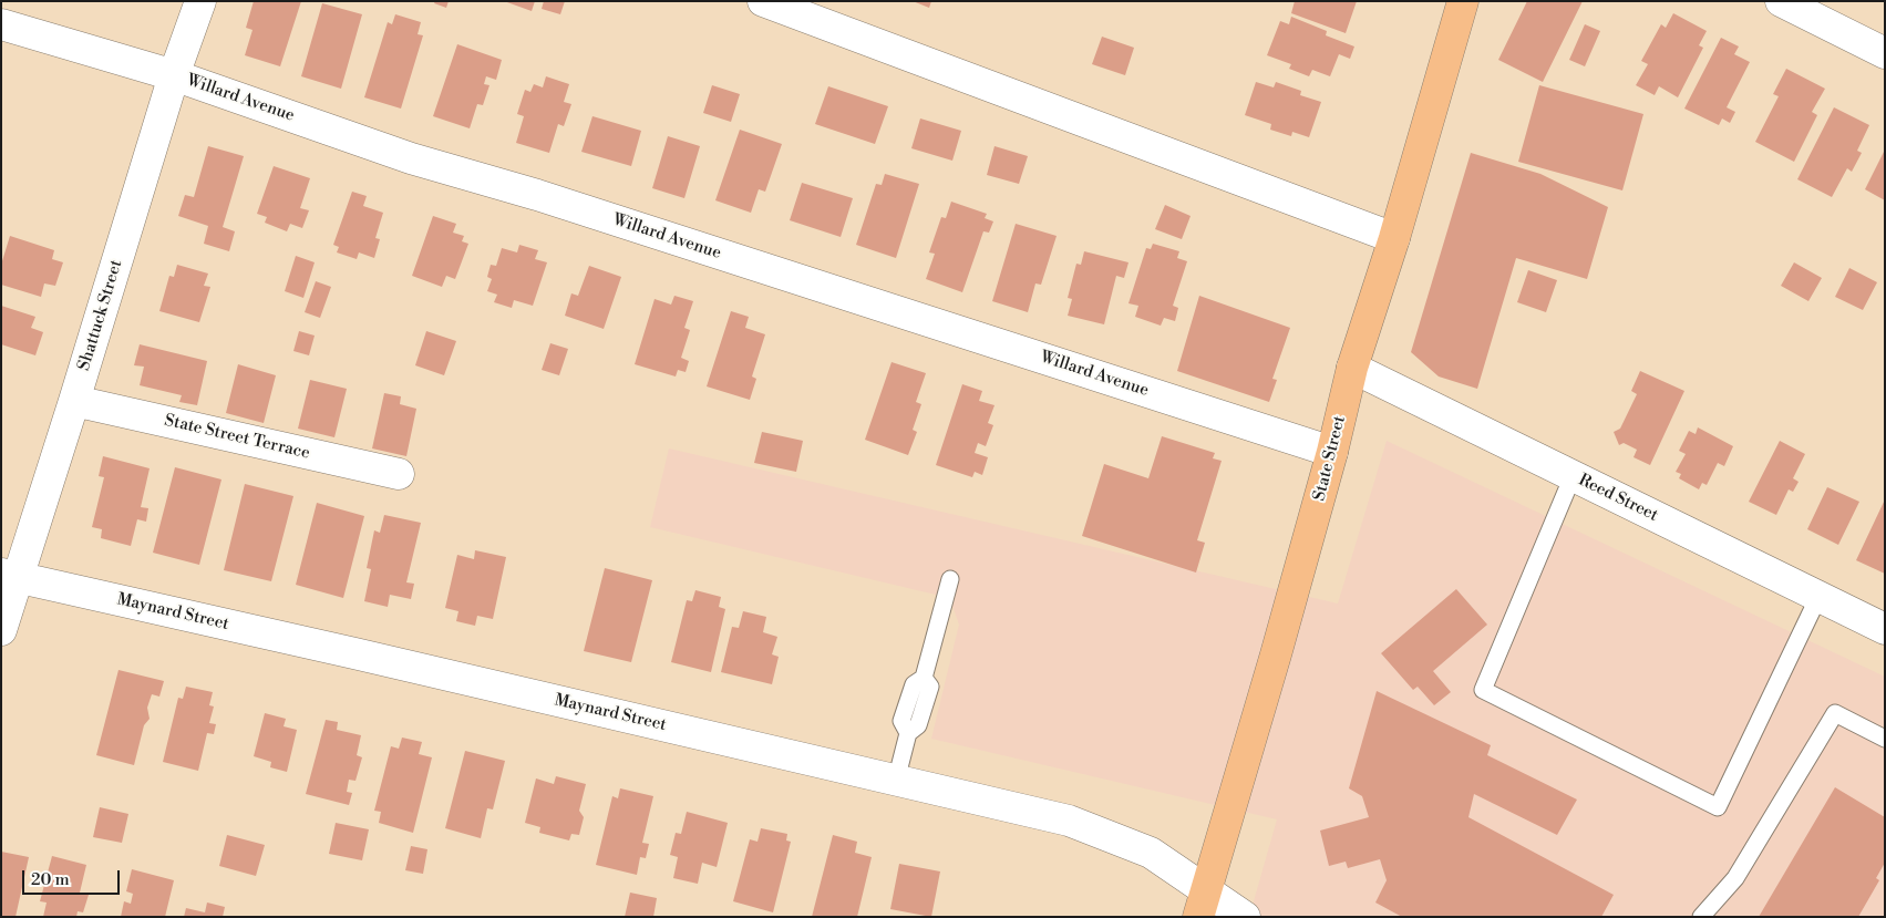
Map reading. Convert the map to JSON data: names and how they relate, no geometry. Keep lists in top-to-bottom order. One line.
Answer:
{"streets":{"main road":["State Street"],"street":["Willard Avenue","Shattuck Street","State Street Terrace","Reed Street","Maynard Street"]},"crossings":[["Willard Avenue","Shattuck Street"],["Willard Avenue","State Street"],["Shattuck Street","State Street Terrace"],["Shattuck Street","Maynard Street"],["State Street","Reed Street"],["State Street","Maynard Street"]],"scale_bar":"20 m"}
